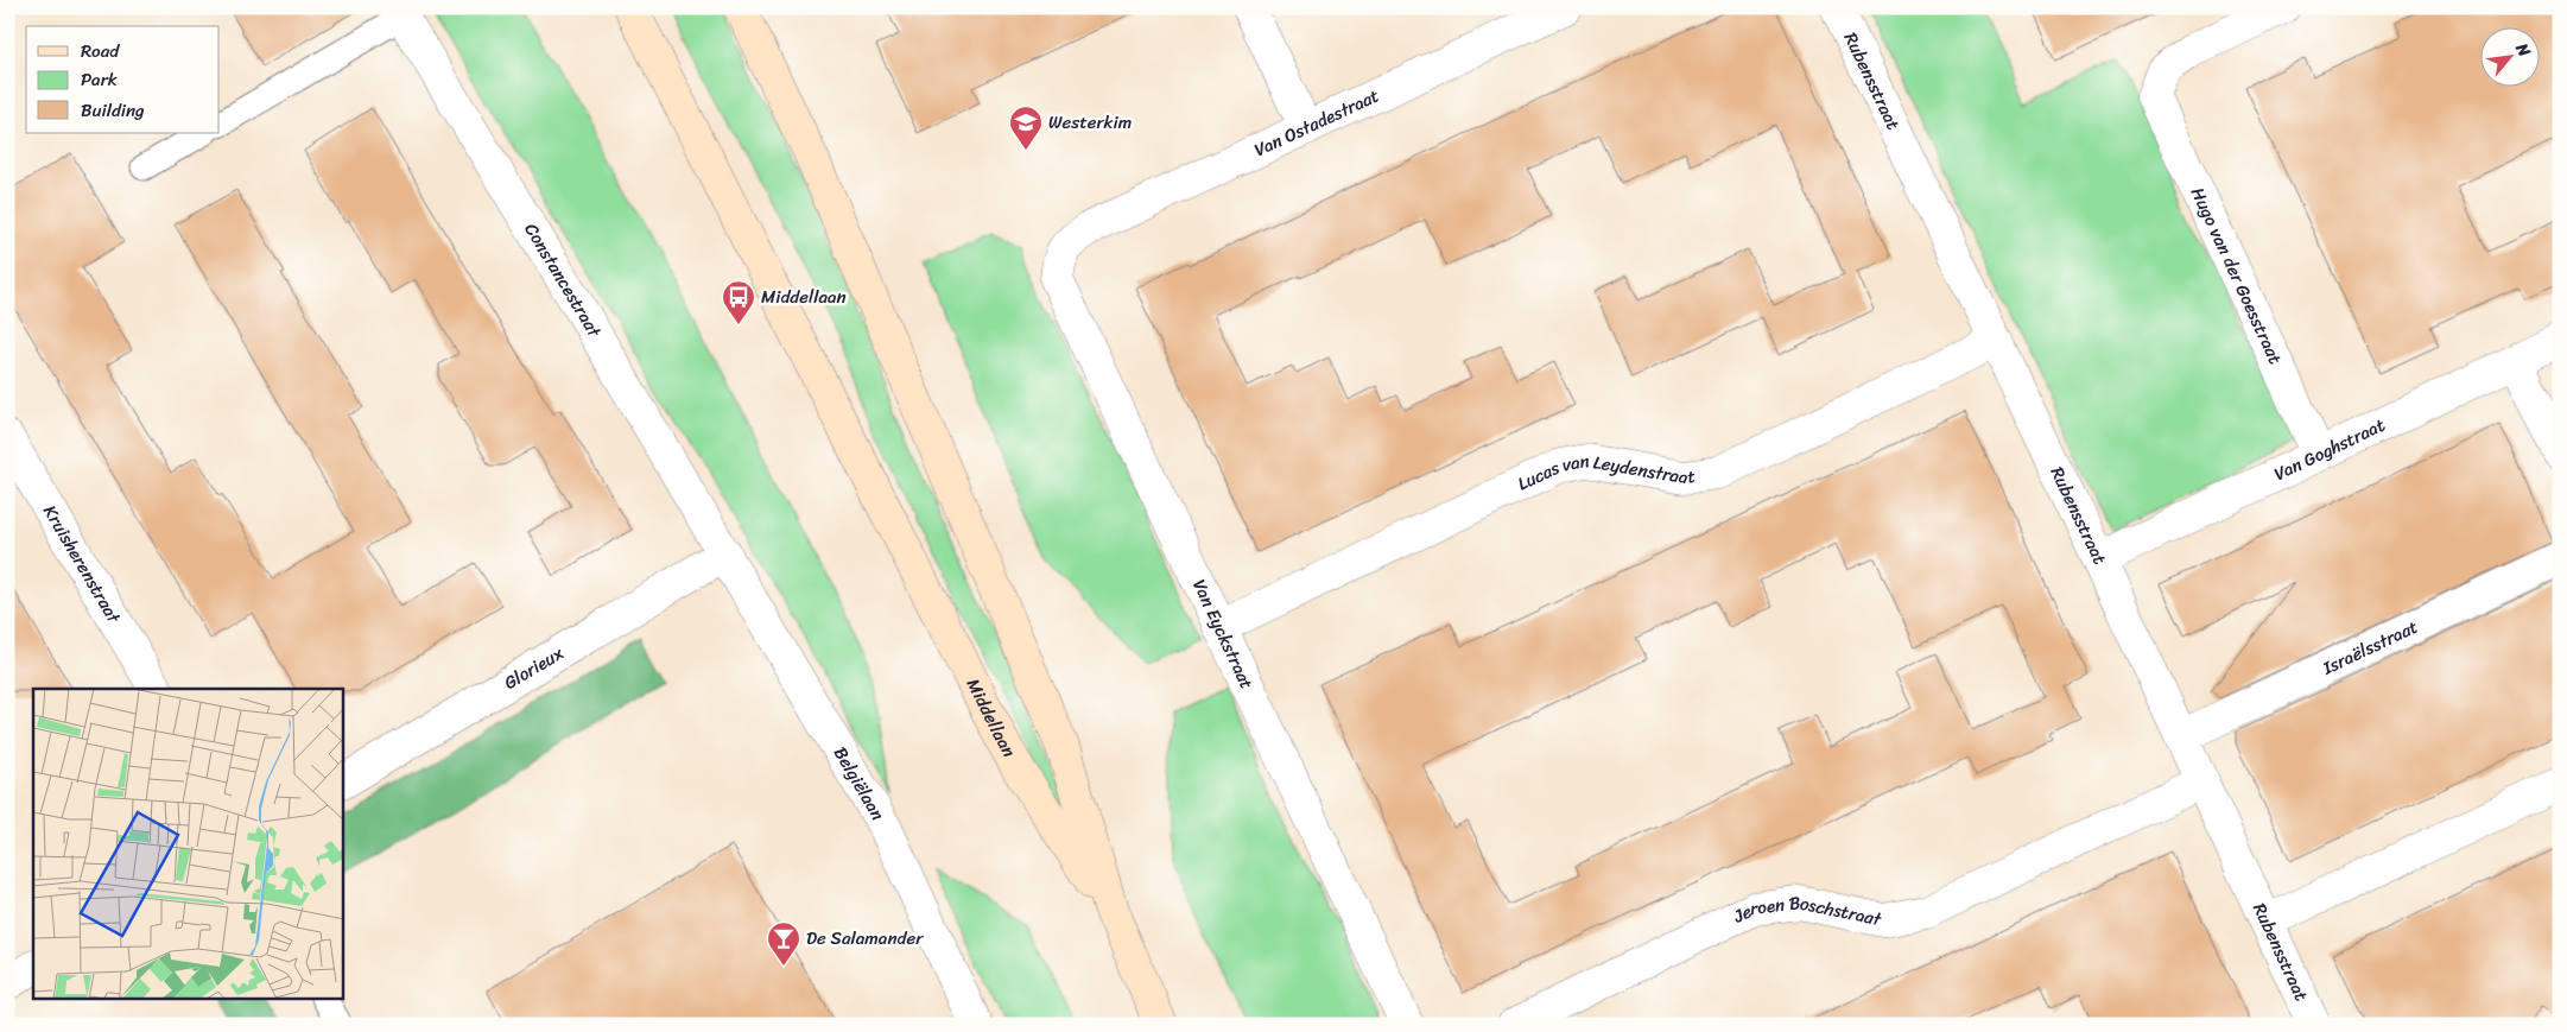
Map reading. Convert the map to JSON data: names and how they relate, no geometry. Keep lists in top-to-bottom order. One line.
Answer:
{"streets":{"main road":["Middellaan"],"street":["Rubensstraat","Van Ostadestraat","Hugo van der Goesstraat","Constancestraat","Van Goghstraat","Lucas van Leydenstraat","Kruisherenstraat","Van Eyckstraat","Israëlsstraat","Glorieux","Belgiëlaan","Jeroen Boschstraat"]},"crossings":[["Rubensstraat","Van Goghstraat"],["Rubensstraat","Lucas van Leydenstraat"],["Rubensstraat","Israëlsstraat"],["Rubensstraat","Jeroen Boschstraat"],["Van Ostadestraat","Van Eyckstraat"],["Hugo van der Goesstraat","Van Goghstraat"],["Constancestraat","Glorieux"],["Constancestraat","Belgiëlaan"],["Lucas van Leydenstraat","Van Eyckstraat"],["Glorieux","Belgiëlaan"]],"places":{"school or university":["Westerkim"],"bus stop":["Middellaan"],"bar":["De Salamander"]},"legend":["Road","Park","Building"],"north":"top right"}
